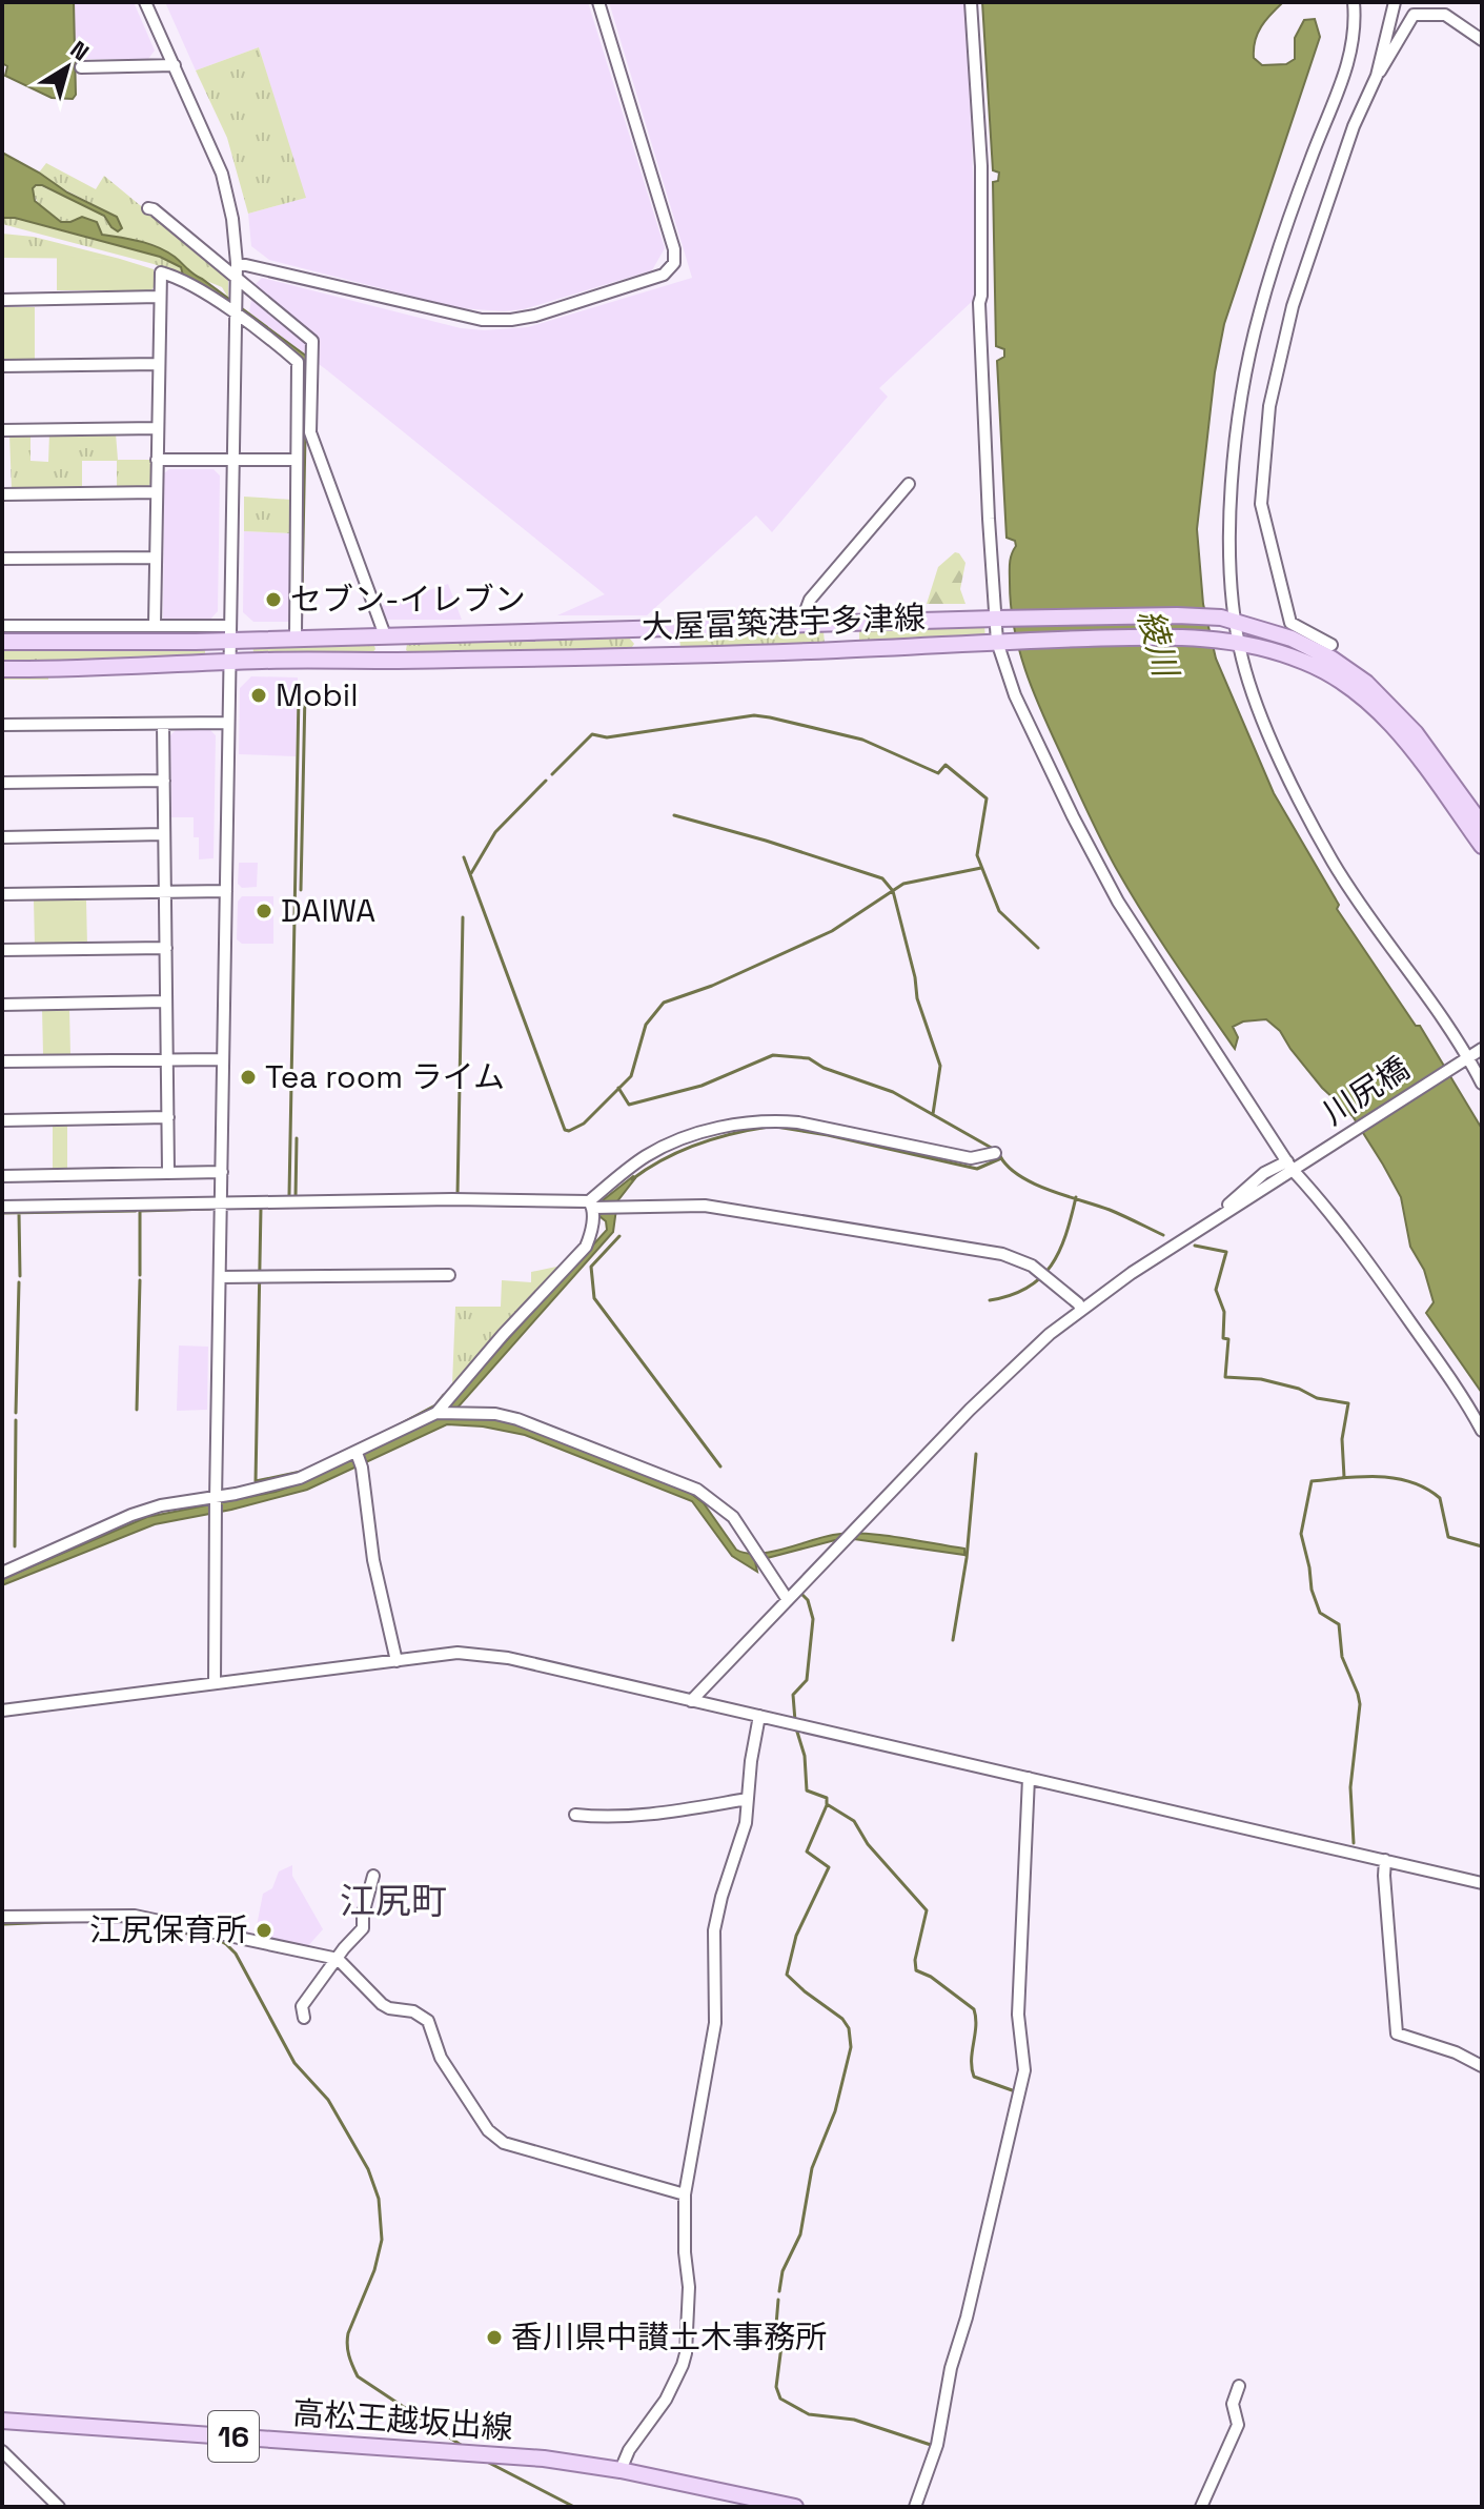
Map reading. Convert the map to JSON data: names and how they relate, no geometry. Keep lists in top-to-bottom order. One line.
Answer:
{"streets":{"main road":["大屋冨築港宇多津線","高松王越坂出線","16"],"street":["川尻橋"]},"districts":["江尻町"],"water":["綾川"],"places":["セブン-イレブン","Mobil","DAIWA","Tea room ライム","江尻保育所","香川県中讃土木事務所"],"north":"top right"}
